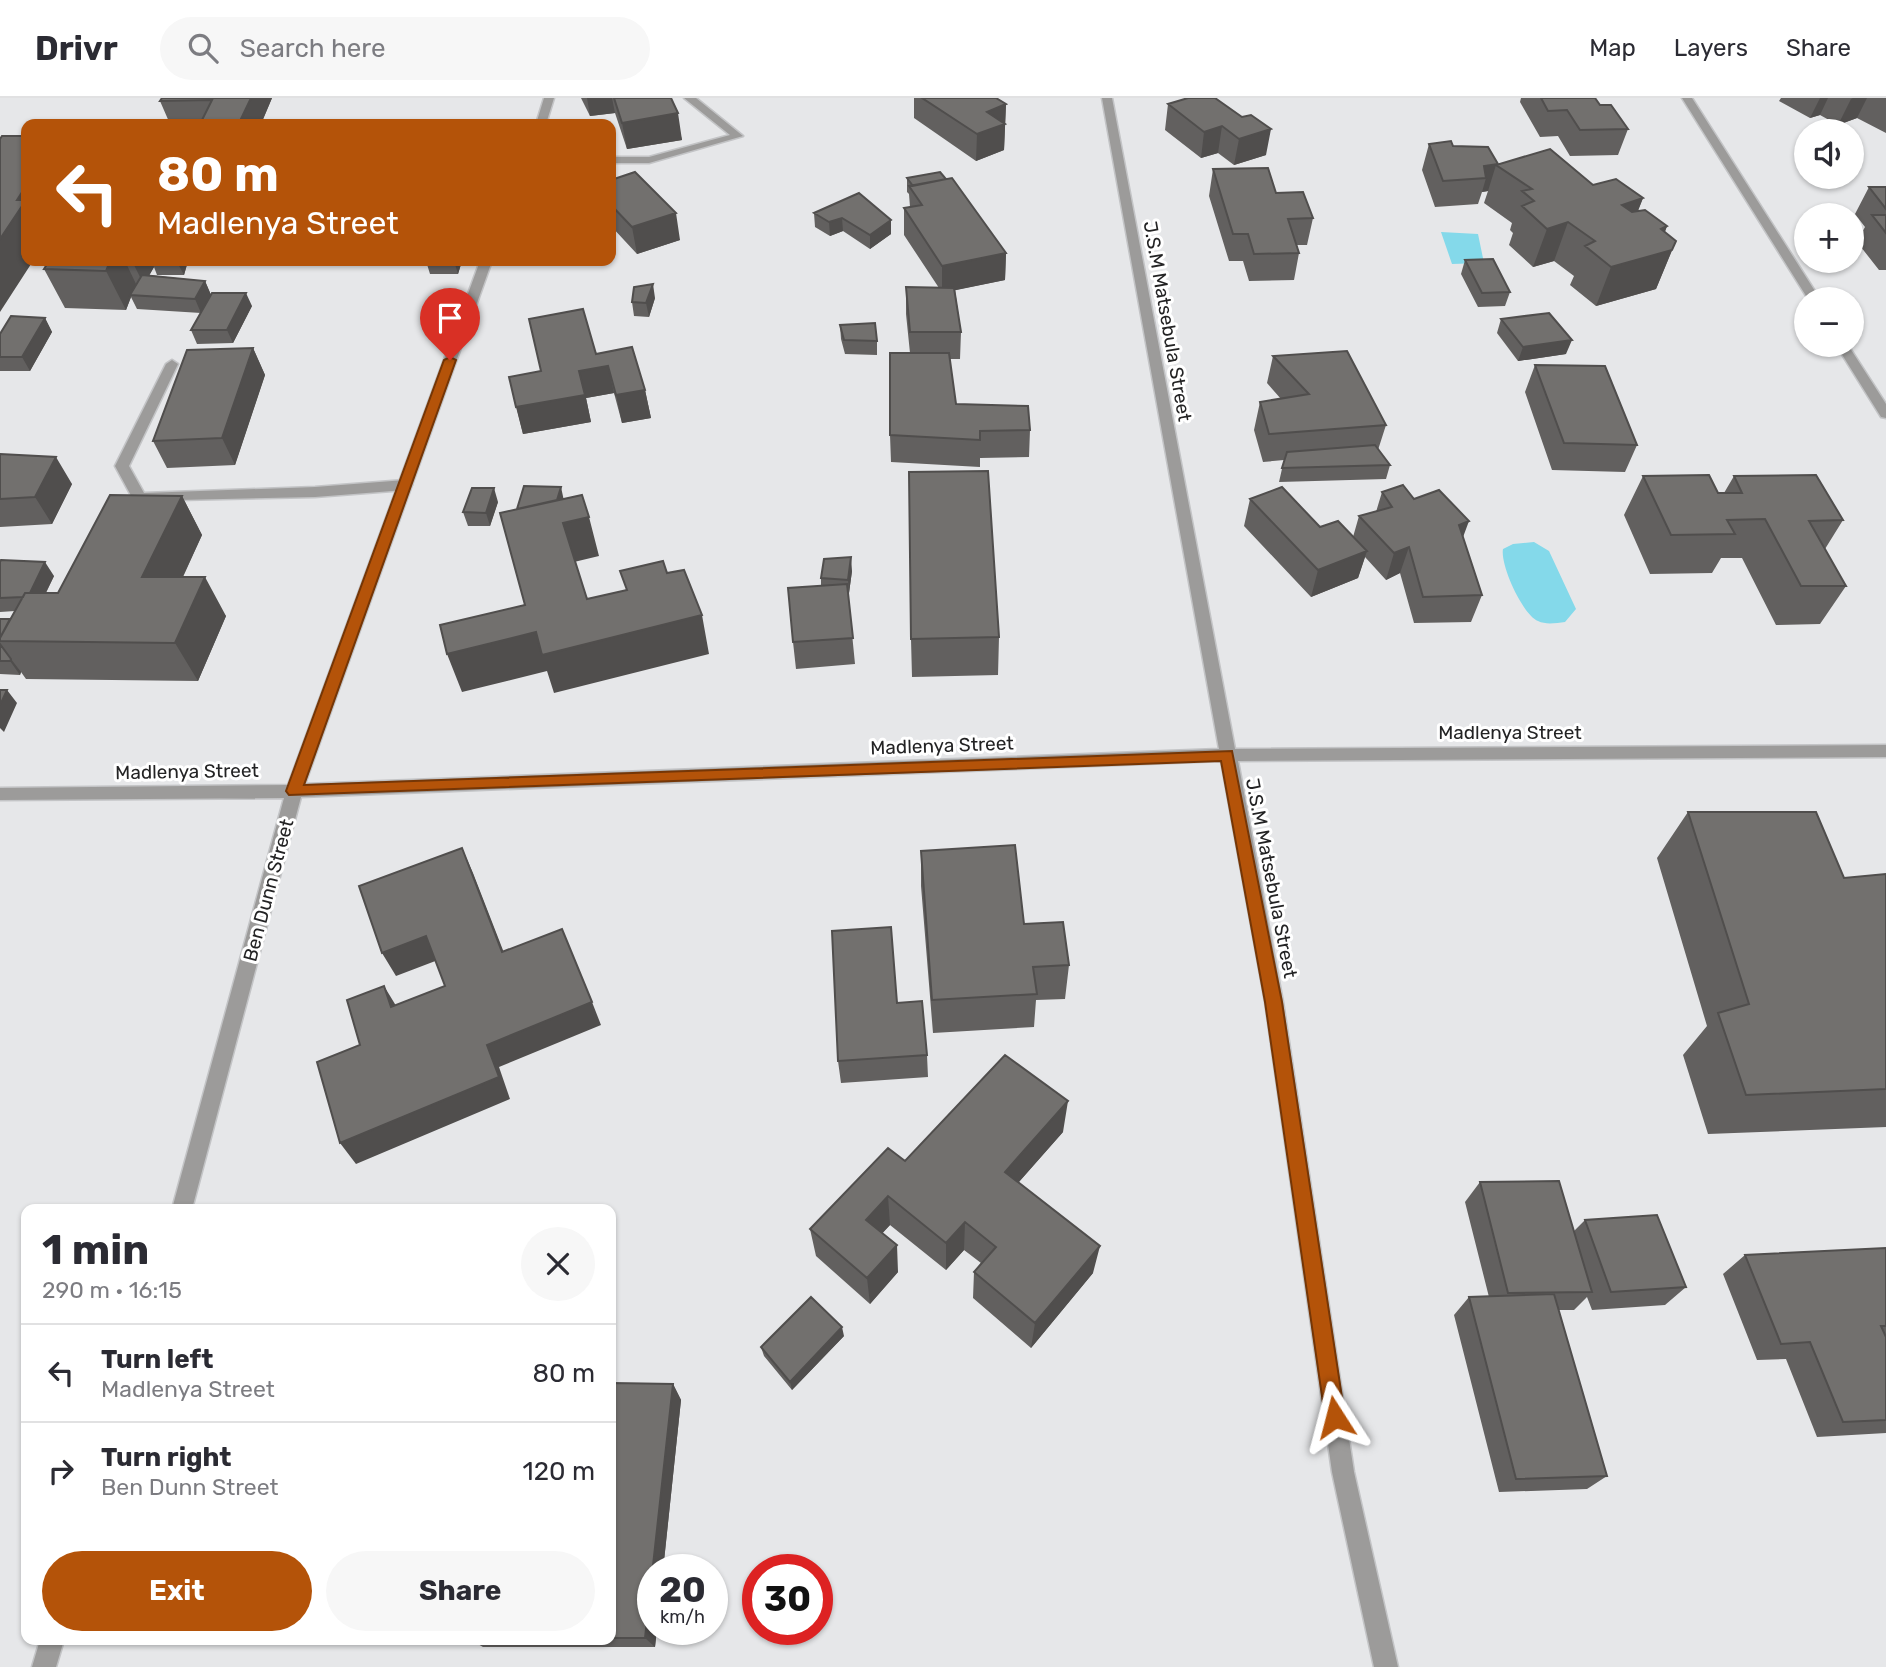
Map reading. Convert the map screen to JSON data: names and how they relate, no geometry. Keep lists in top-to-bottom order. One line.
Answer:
{"streets":{"street":["J.S.M Matsebula Street","Madlenya Street","Ben Dunn Street"]},"crossings":[["J.S.M Matsebula Street","Madlenya Street"],["Madlenya Street","Ben Dunn Street"]],"page":{"header":"Drivr","search":"Search here","nav":["Map","Layers","Share"],"map_buttons":["+","−"],"turn":["80 m","Madlenya Street"],"heading":["1 min","290 m · 16:15"],"list":[{"name":"Turn left","note":"Madlenya Street","value":"80 m"},{"name":"Turn right","note":"Ben Dunn Street","value":"120 m"}],"buttons":["Exit","Share"],"speed":"20 km/h","limit":"30"}}
